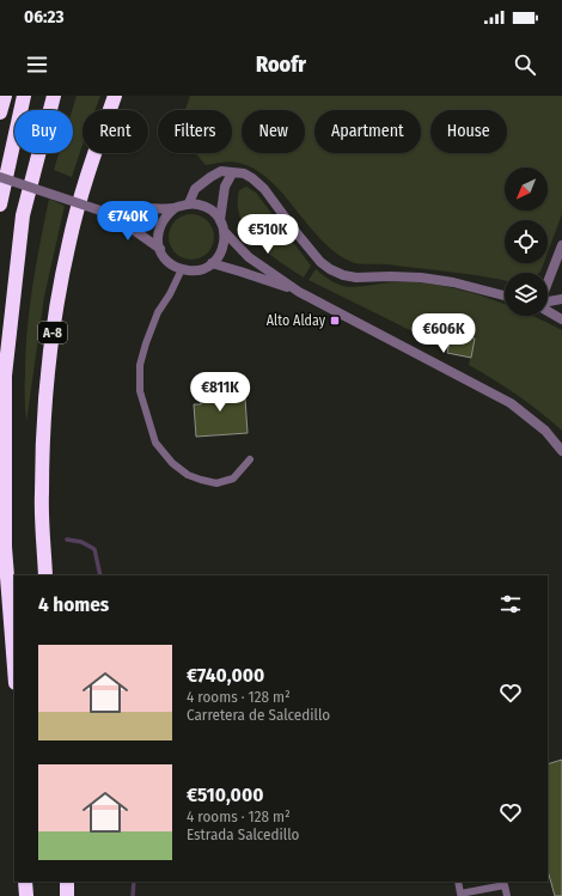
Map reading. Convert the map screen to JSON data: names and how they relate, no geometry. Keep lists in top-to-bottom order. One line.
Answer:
{"streets":{"highway":["A-8"]},"places":{"transit":["Alto Alday"]},"north":"bottom left","page":{"status":"06:23","header":"Roofr","chip":["Buy","Rent","Filters","New","Apartment","House"],"price":["€740K","€510K","€606K","€811K"],"heading":"4 homes","list":[{"name":"€740,000","note":"4 rooms · 128 m² · Carretera de Salcedillo"},{"name":"€510,000","note":"4 rooms · 128 m² · Estrada Salcedillo"}]}}
